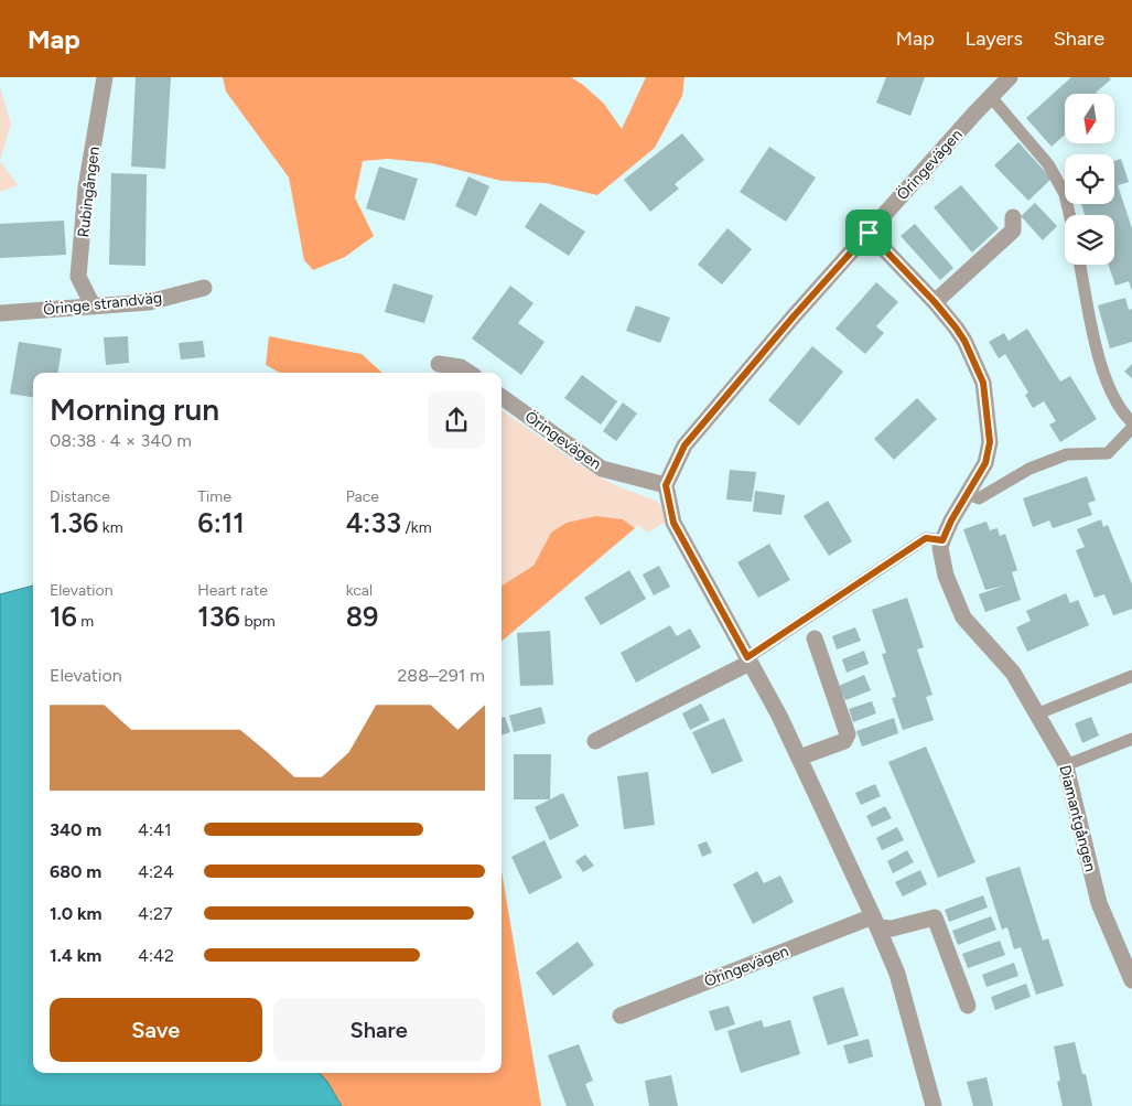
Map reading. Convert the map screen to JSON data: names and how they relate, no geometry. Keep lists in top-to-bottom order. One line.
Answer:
{"streets":{"street":["Öringevägen","Rubingången","Öringe strandväg","Diamantgången"]},"crossings":[["Öringevägen","Diamantgången"],["Rubingången","Öringe strandväg"]],"north":"bottom","page":{"header":"Map","nav":["Map","Layers","Share"],"heading":["Morning run","08:38 · 4 × 340 m"],"stats":[["Distance","1.36 km"],["Time","6:11"],["Pace","4:33 /km"],["Elevation","16 m"],["Heart rate","136 bpm"],["kcal","89"]],"chart":["Elevation","288–291 m"],"list":[{"name":"340 m","note":"4:41"},{"name":"680 m","note":"4:24"},{"name":"1.0 km","note":"4:27"},{"name":"1.4 km","note":"4:42"}],"buttons":["Save","Share"]}}
